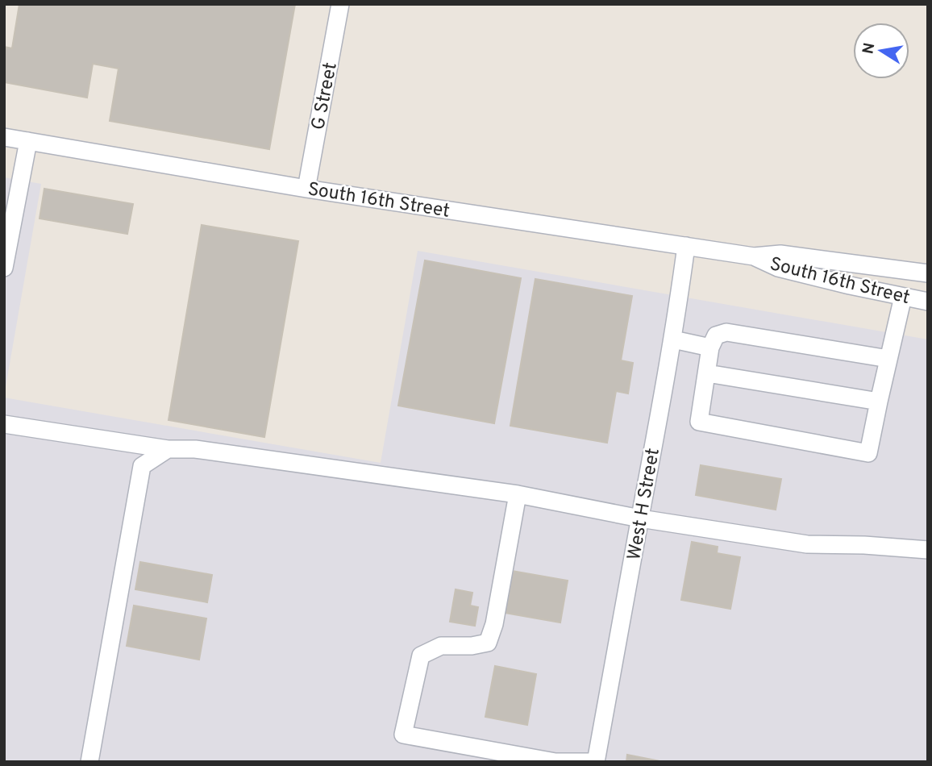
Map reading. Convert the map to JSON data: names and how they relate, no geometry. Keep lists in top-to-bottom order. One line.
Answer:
{"streets":{"street":["G Street","South 16th Street","West H Street"]},"crossings":[["G Street","South 16th Street"],["South 16th Street","West H Street"]],"north":"left"}
